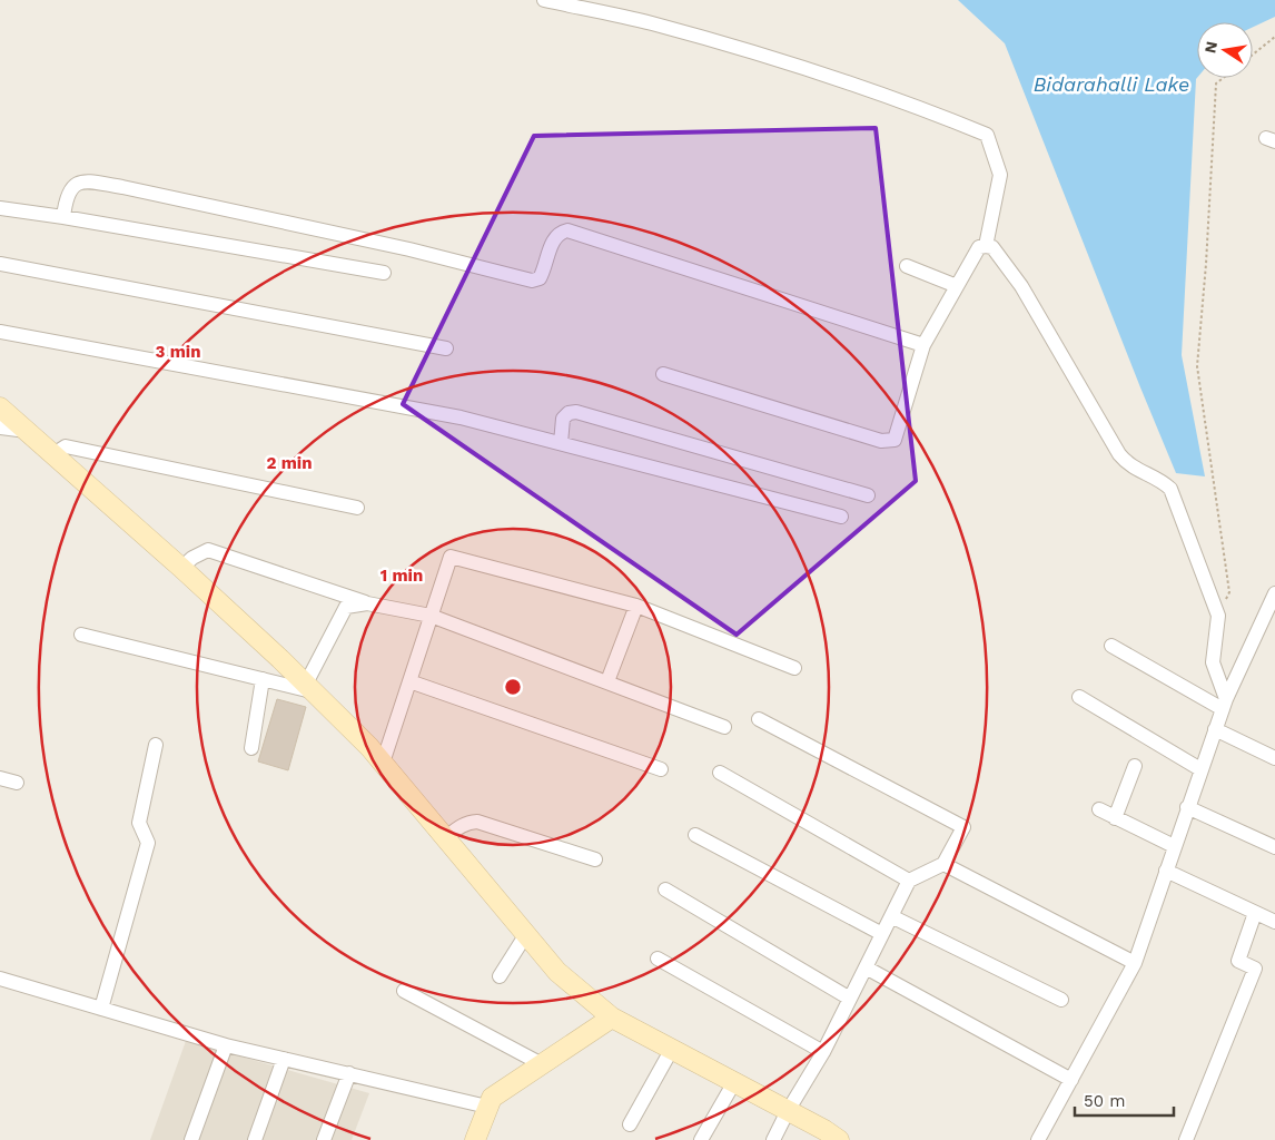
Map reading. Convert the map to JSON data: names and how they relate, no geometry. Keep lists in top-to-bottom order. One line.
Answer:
{"water":["Bidarahalli Lake"],"scale_bar":"50 m","north":"left","rings":["3 min","2 min","1 min"]}
